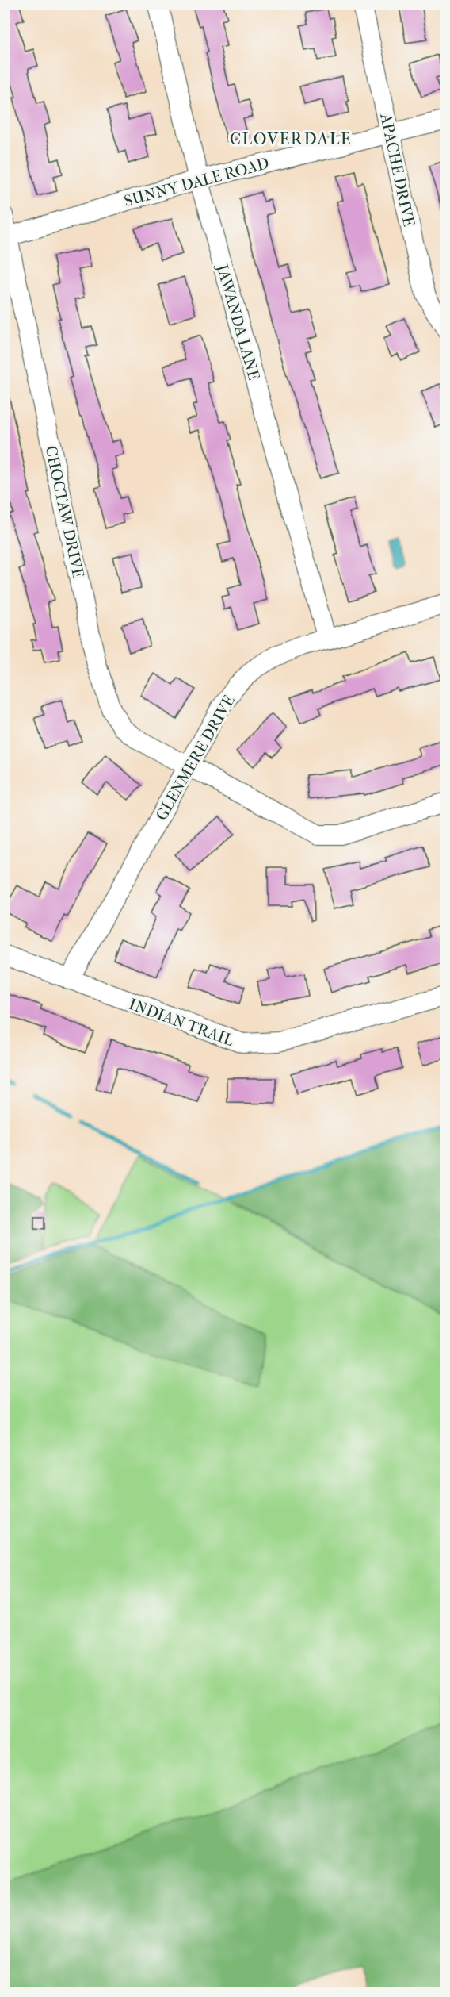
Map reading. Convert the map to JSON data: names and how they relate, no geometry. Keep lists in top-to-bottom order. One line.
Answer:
{"streets":{"street":["APACHE DRIVE","SUNNY DALE ROAD","JAWANDA LANE","CHOCTAW DRIVE","GLENMERE DRIVE","INDIAN TRAIL"]},"crossings":[["APACHE DRIVE","SUNNY DALE ROAD"],["SUNNY DALE ROAD","JAWANDA LANE"],["SUNNY DALE ROAD","CHOCTAW DRIVE"],["JAWANDA LANE","GLENMERE DRIVE"],["CHOCTAW DRIVE","GLENMERE DRIVE"],["GLENMERE DRIVE","INDIAN TRAIL"]],"districts":["CLOVERDALE"]}
